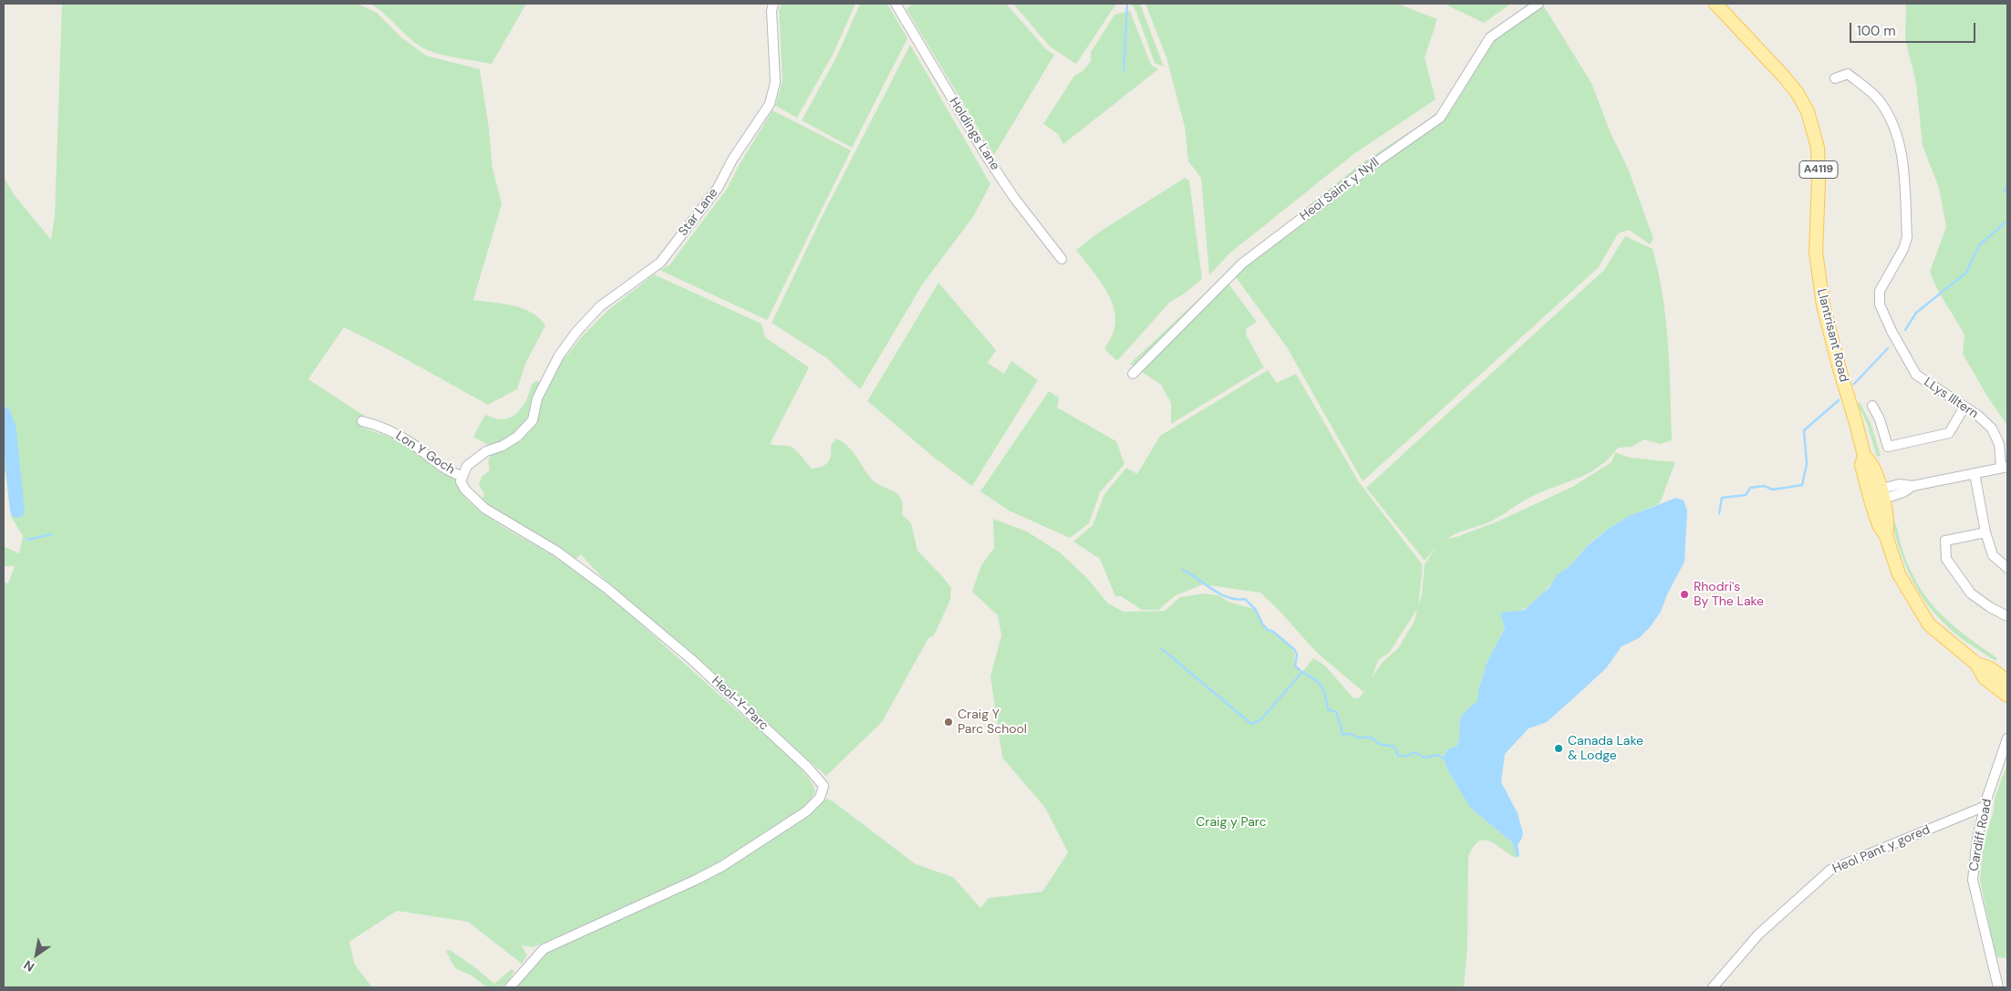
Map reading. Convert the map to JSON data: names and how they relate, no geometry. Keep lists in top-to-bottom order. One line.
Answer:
{"streets":{"main road":["A4119","Llantrisant Road"],"street":["Holdings Lane","Heol Saint y Nyll","Star Lane","LLys Illtern","Lon Y Goch","Heol-Y-Parc","Cardiff Road","Heol Pant y gored"]},"crossings":[["Star Lane","Lon Y Goch"],["Star Lane","Heol-Y-Parc"],["Lon Y Goch","Heol-Y-Parc"],["Cardiff Road","Heol Pant y gored"]],"parks":["Craig y Parc"],"places":["Rhodri's By The Lake","Craig Y Parc School","Canada Lake & Lodge"],"scale_bar":"100 m","north":"bottom left"}
